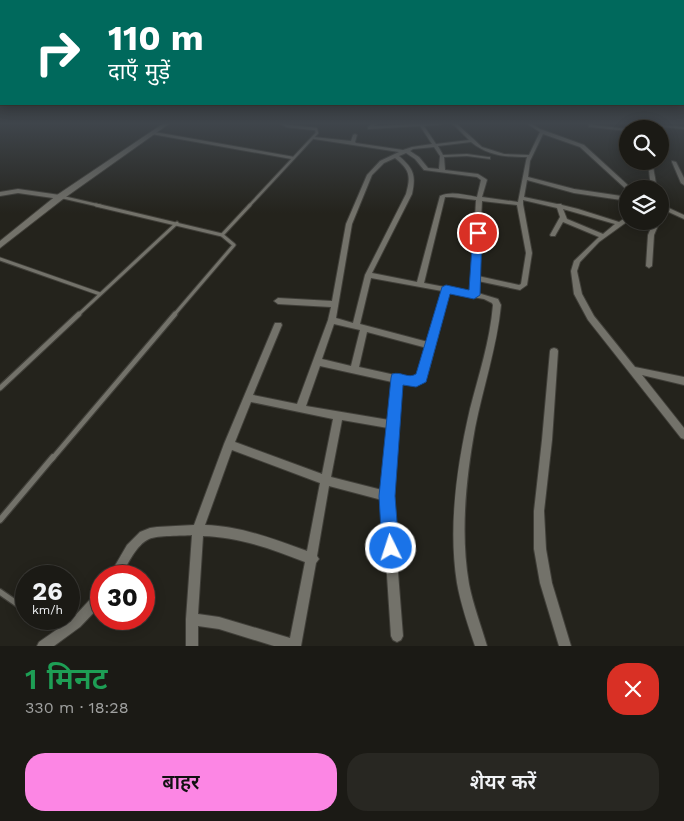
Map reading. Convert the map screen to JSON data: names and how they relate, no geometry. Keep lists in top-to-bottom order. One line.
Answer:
{"page":{"turn":["110 m","दाएँ मुड़ें"],"speed":"26 km/h","limit":"30","heading":["1 मिनट","330 m · 18:28"],"buttons":["बाहर","शेयर करें"]}}
